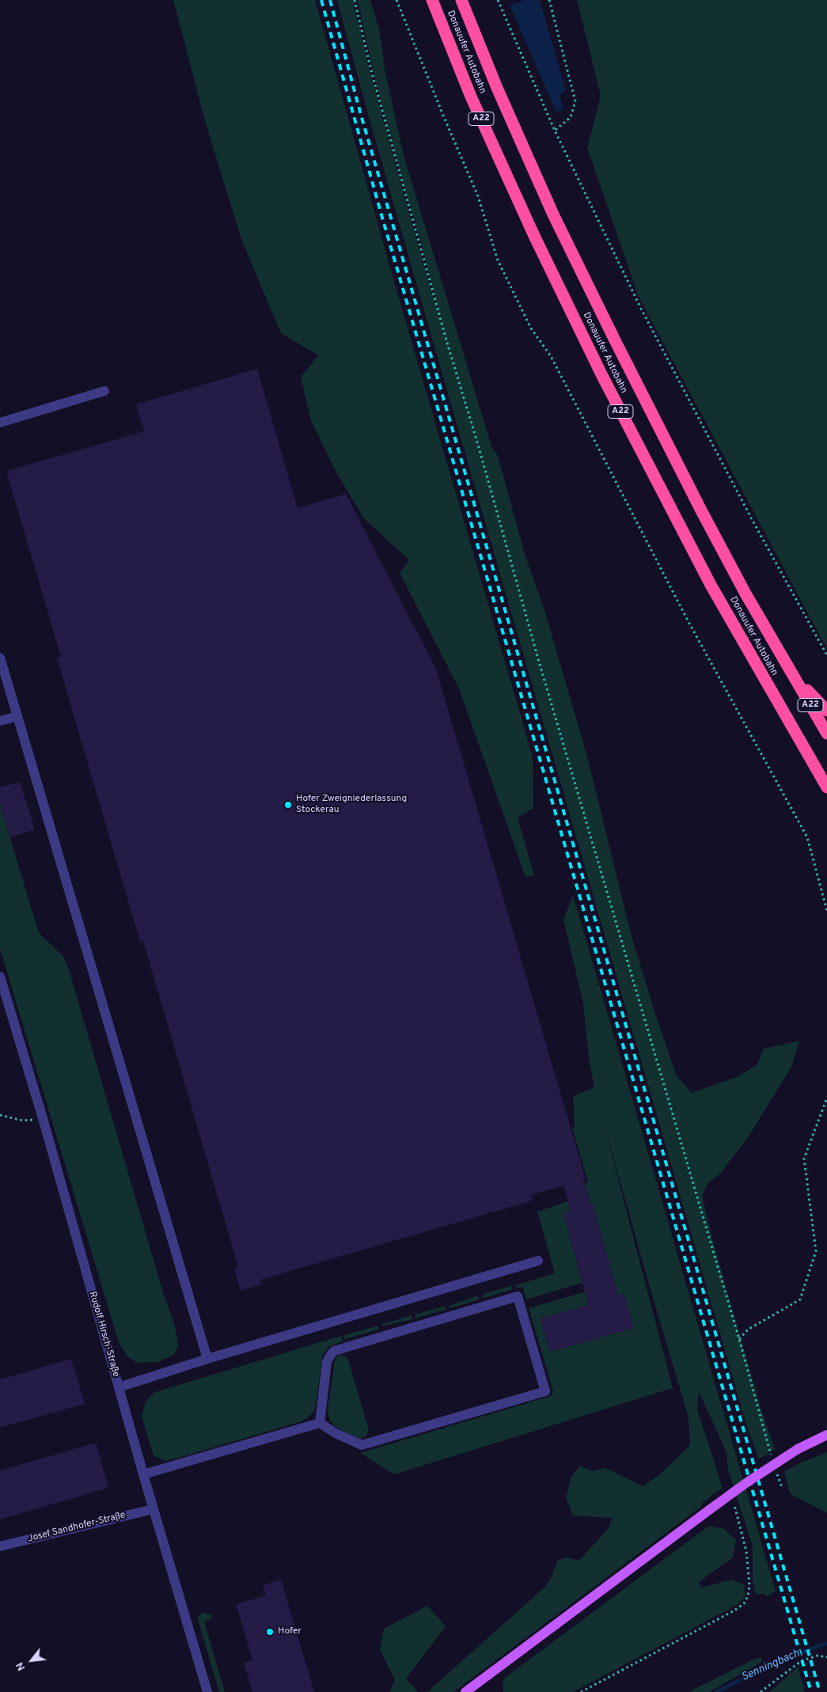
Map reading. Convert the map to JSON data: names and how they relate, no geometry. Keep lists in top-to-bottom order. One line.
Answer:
{"streets":{"highway":["Donauufer Autobahn","A22"],"street":["Rudolf Hirsch-Straße","Josef Sandhofer-Straße"]},"crossings":[["Rudolf Hirsch-Straße","Josef Sandhofer-Straße"]],"water":["Senningbach"],"places":["Hofer Zweigniederlassung Stockerau","Hofer"],"north":"bottom left"}
